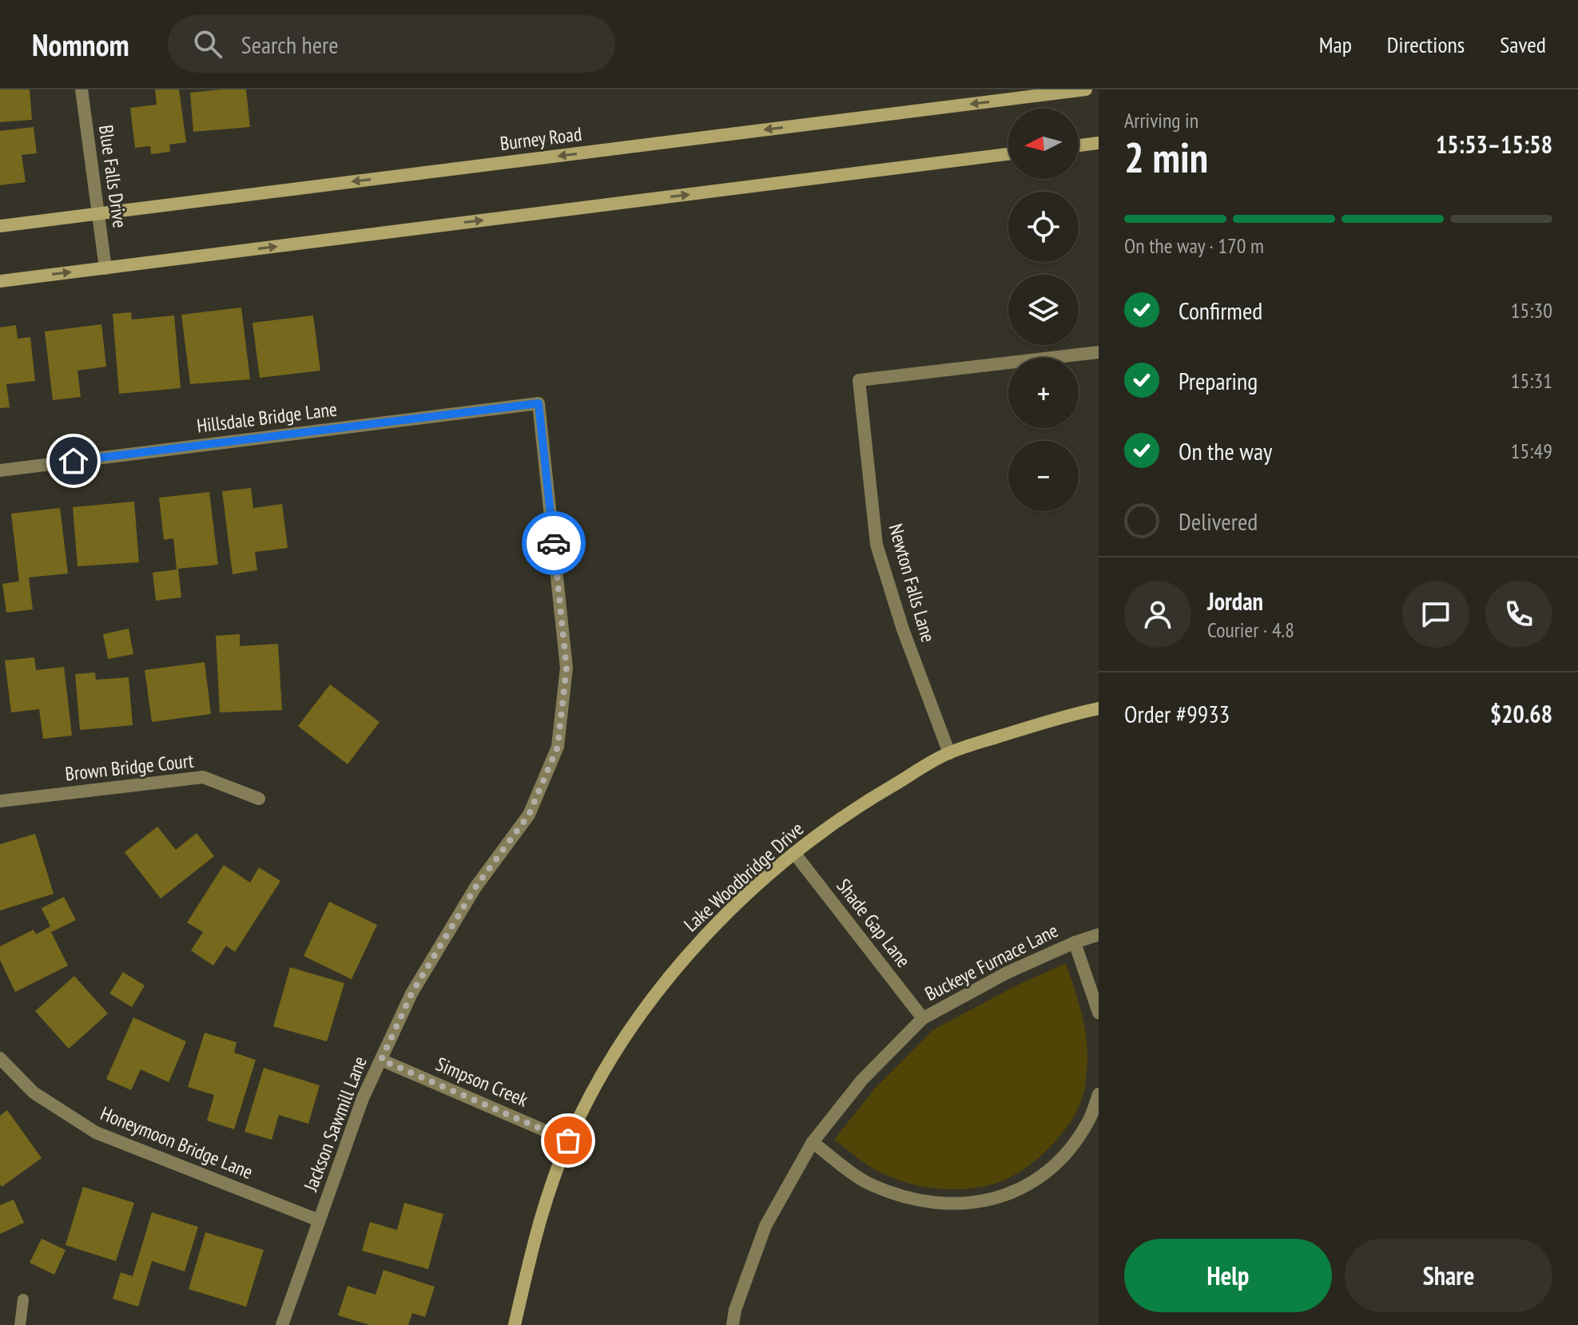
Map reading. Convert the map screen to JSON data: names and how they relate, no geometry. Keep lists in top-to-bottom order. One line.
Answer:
{"streets":{"street":["Burney Road","Blue Falls Drive","Hillsdale Bridge Lane","Newton Falls Lane","Brown Bridge Court","Lake Woodbridge Drive","Shade Gap Lane","Buckeye Furnace Lane","Simpson Creek","Jackson Sawmill Lane","Honeymoon Bridge Lane"]},"crossings":[["Burney Road","Blue Falls Drive"],["Hillsdale Bridge Lane","Jackson Sawmill Lane"],["Newton Falls Lane","Lake Woodbridge Drive"],["Lake Woodbridge Drive","Shade Gap Lane"],["Lake Woodbridge Drive","Simpson Creek"],["Shade Gap Lane","Buckeye Furnace Lane"],["Simpson Creek","Jackson Sawmill Lane"],["Jackson Sawmill Lane","Honeymoon Bridge Lane"]],"north":"left","page":{"header":"Nomnom","search":"Search here","nav":["Map","Directions","Saved"],"heading":["2 min","Arriving in","15:53–15:58"],"panel":["Jordan","Courier · 4.8","Order #9933","$20.68"],"map_buttons":["+","−"],"bar":"On the way · 170 m","list":[["Confirmed","15:30"],["Preparing","15:31"],["On the way","15:49"],"Delivered"],"buttons":["Help","Share"]}}
